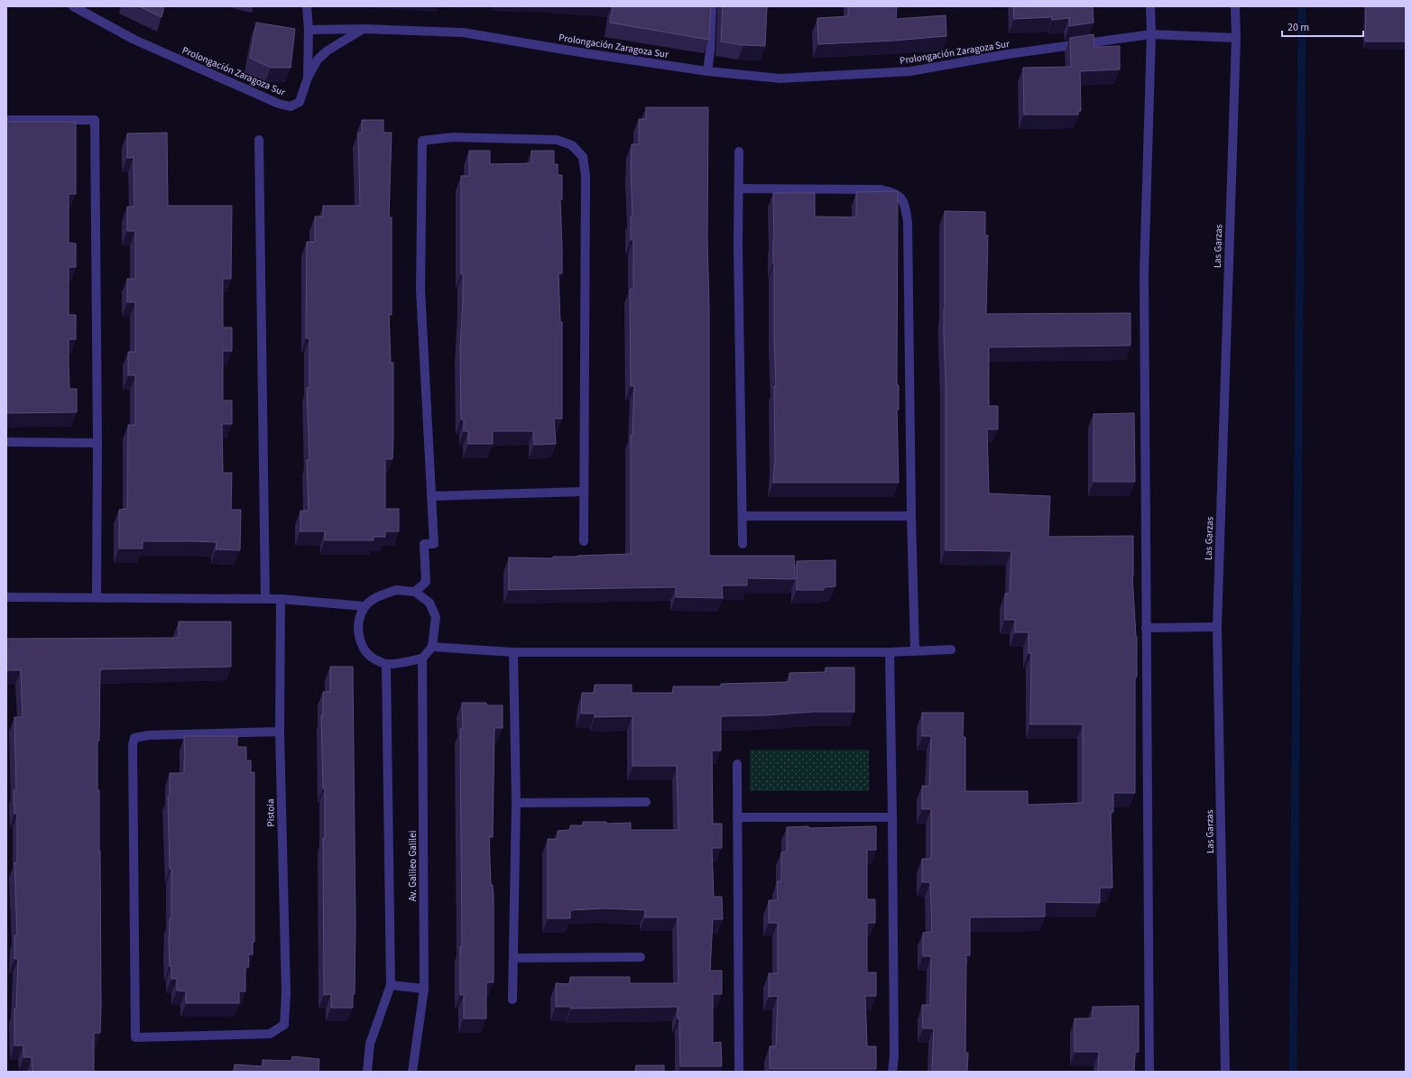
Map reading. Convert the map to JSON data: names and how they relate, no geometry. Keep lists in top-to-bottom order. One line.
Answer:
{"streets":{"street":["Prolongación Zaragoza Sur","Las Garzas","Pistoia","Av. Galileo Galilei"]},"crossings":[["Prolongación Zaragoza Sur","Las Garzas"]],"scale_bar":"20 m"}
